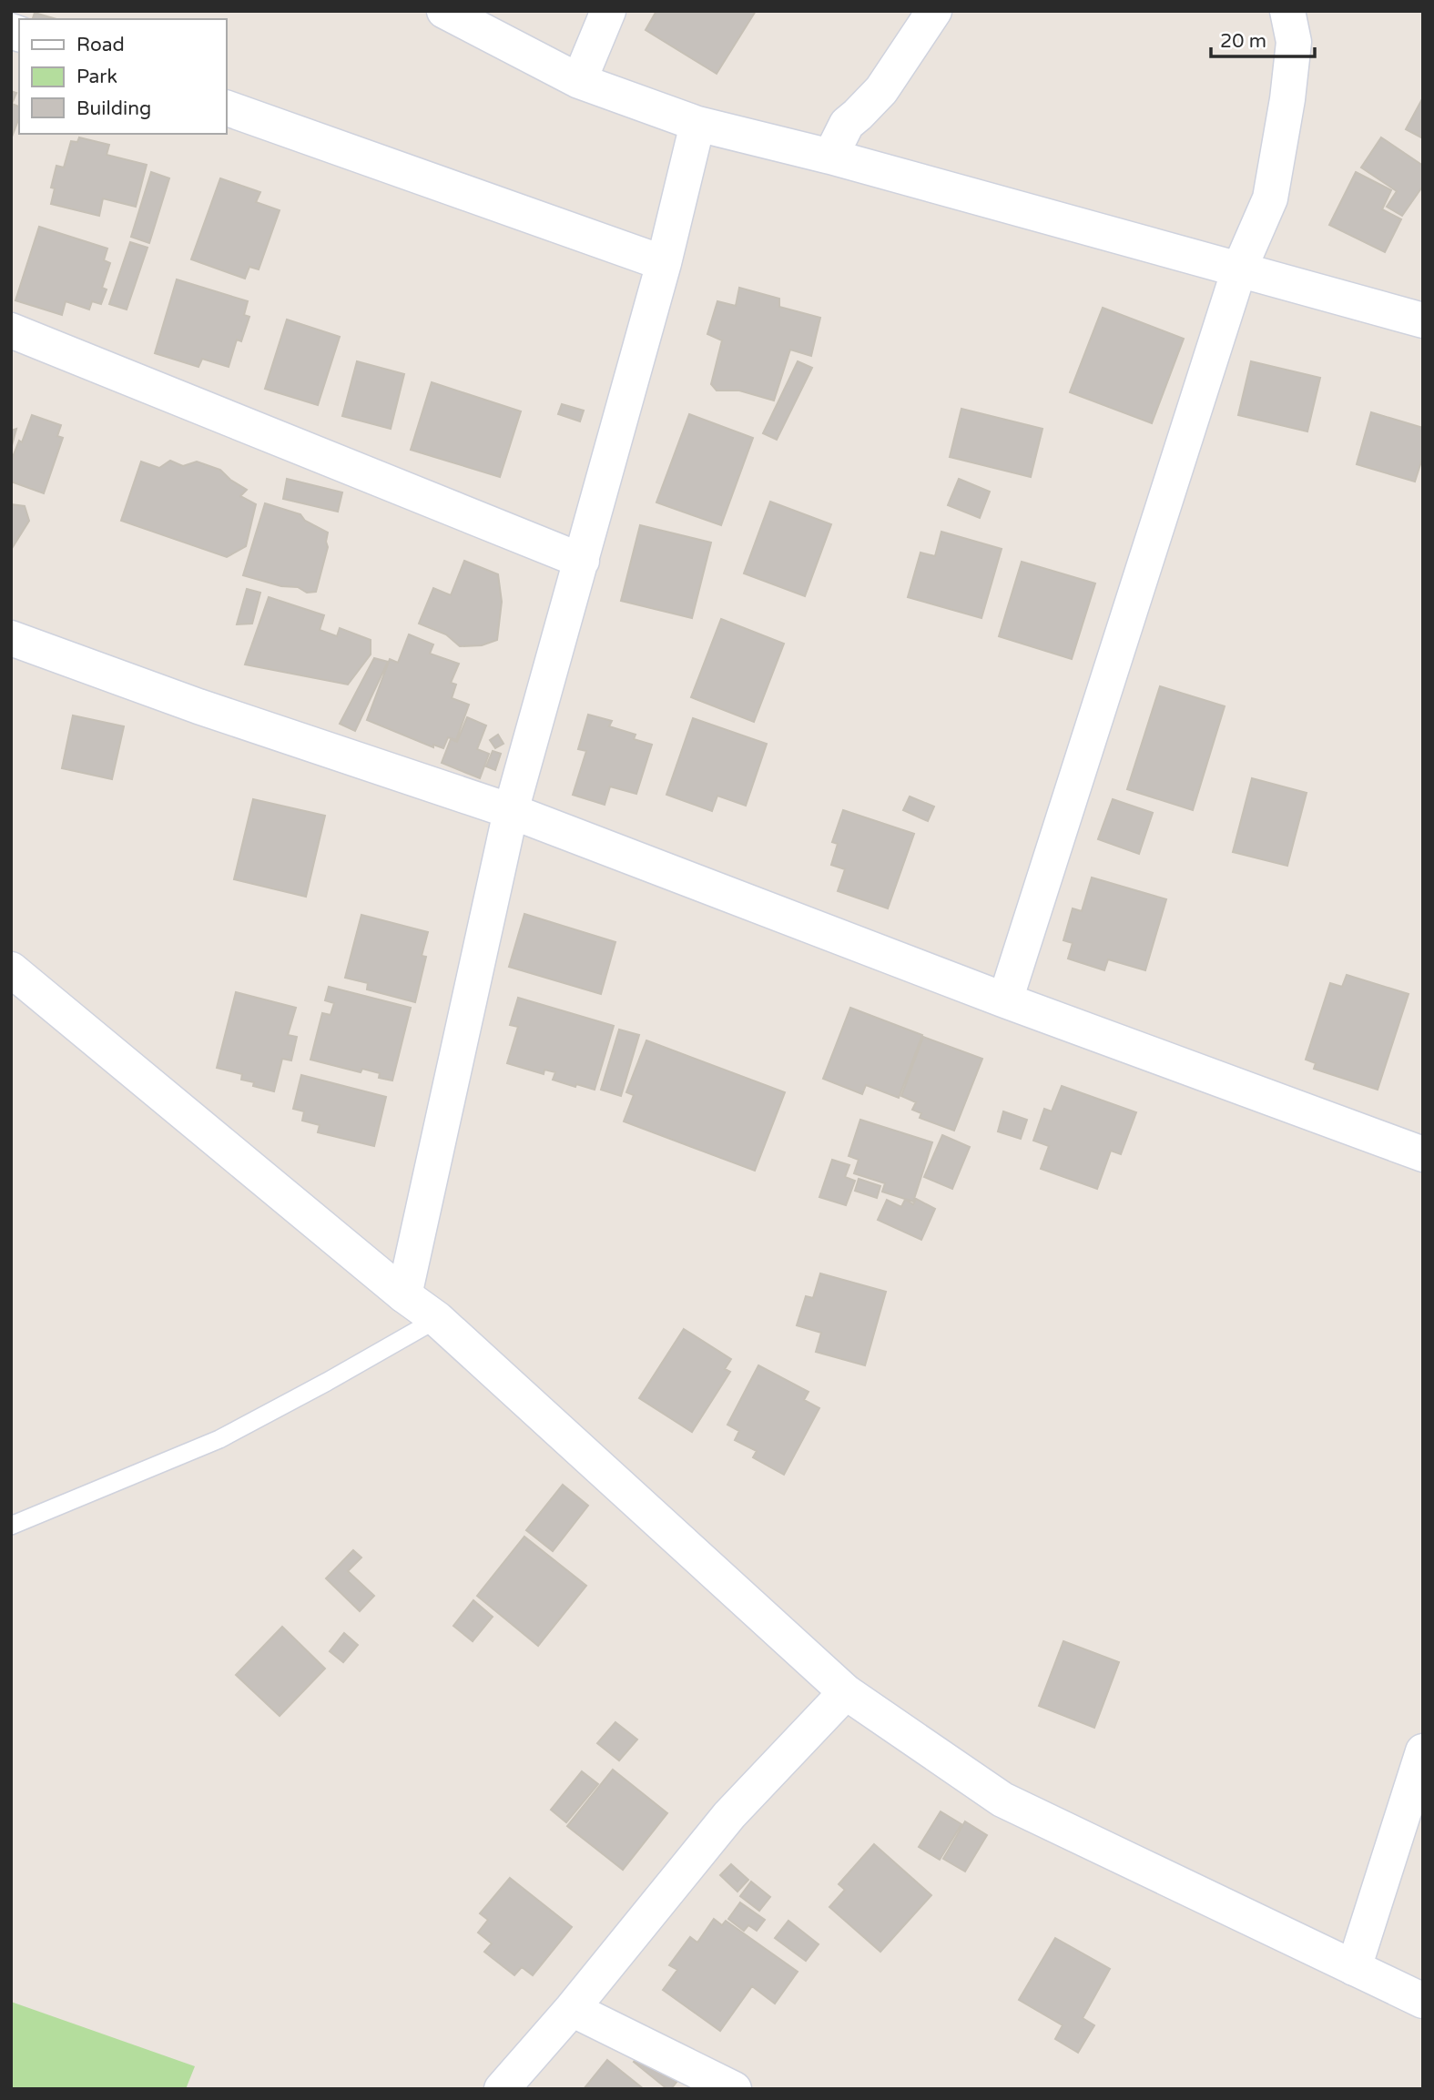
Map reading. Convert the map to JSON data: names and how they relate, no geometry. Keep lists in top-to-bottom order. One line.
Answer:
{"legend":["Road","Park","Building"],"scale_bar":"20 m"}
